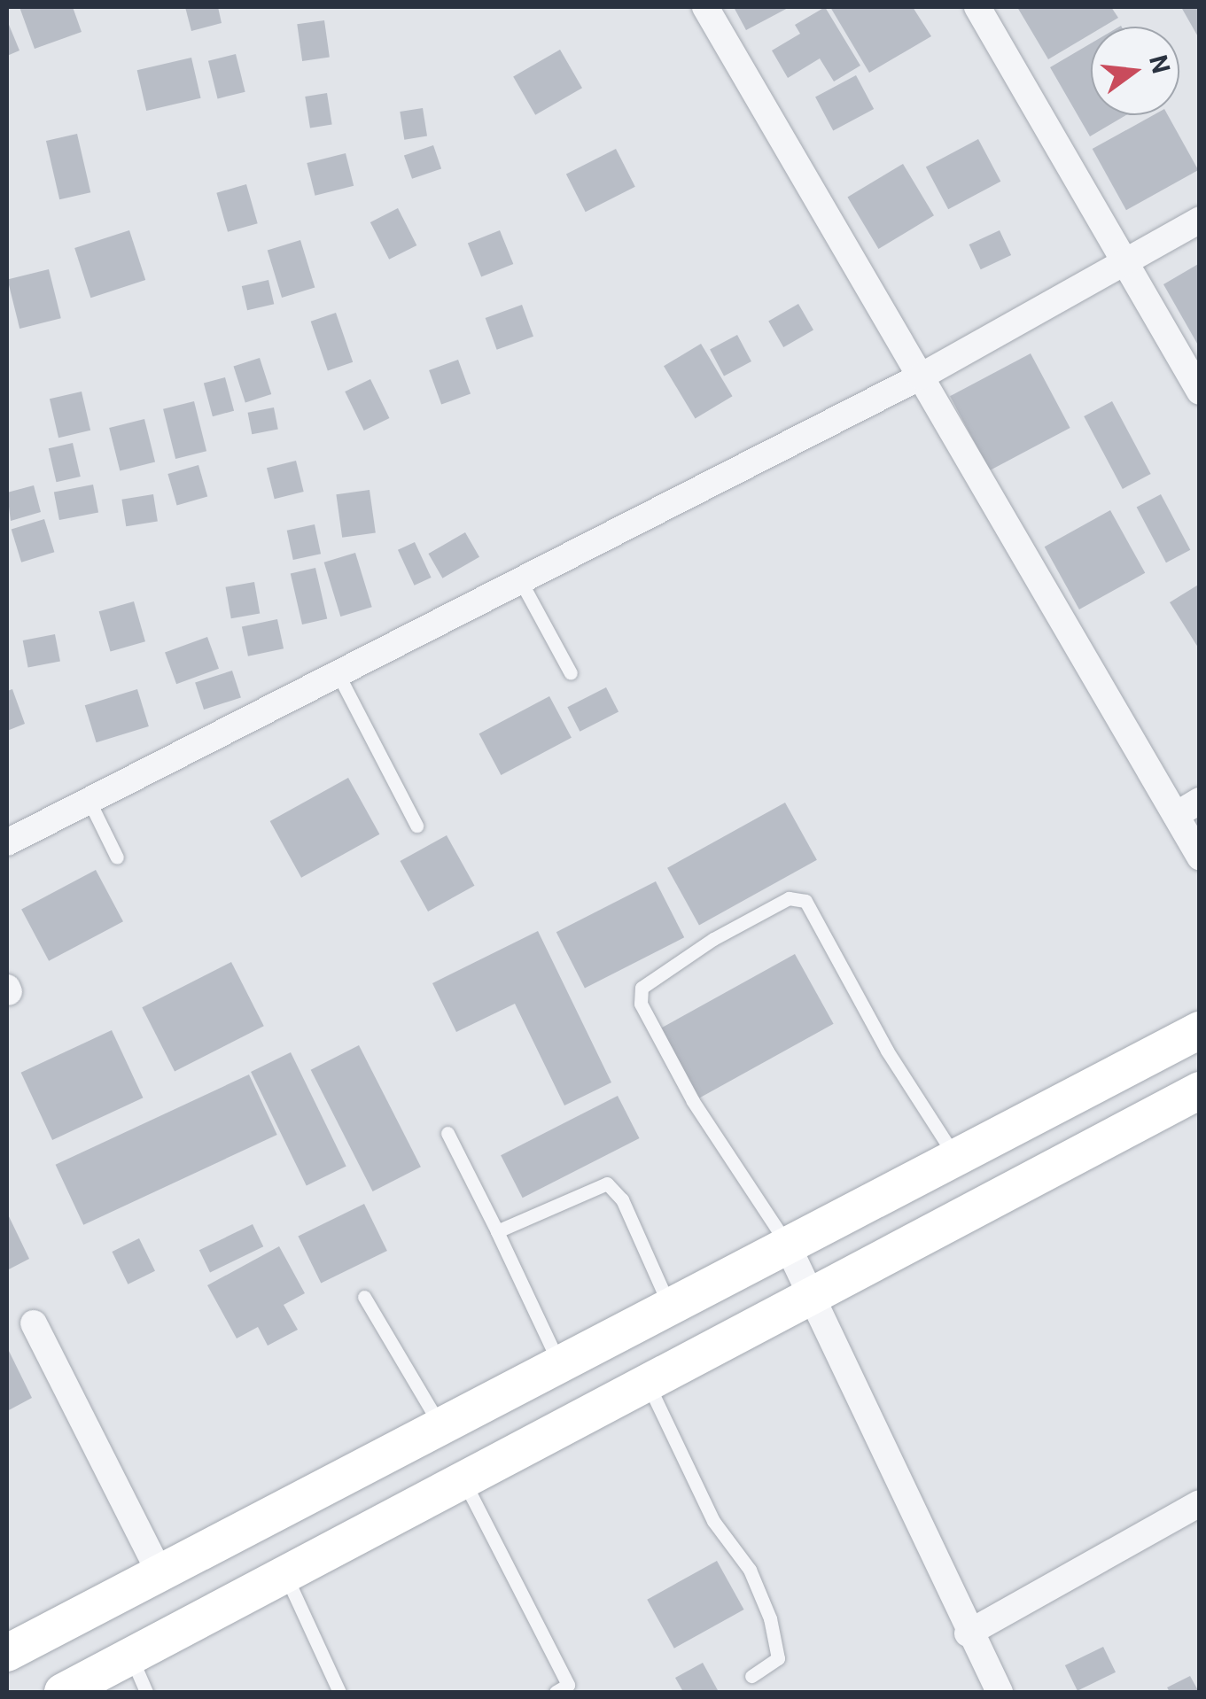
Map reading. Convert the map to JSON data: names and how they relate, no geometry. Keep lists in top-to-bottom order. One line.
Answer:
{"north":"right"}
